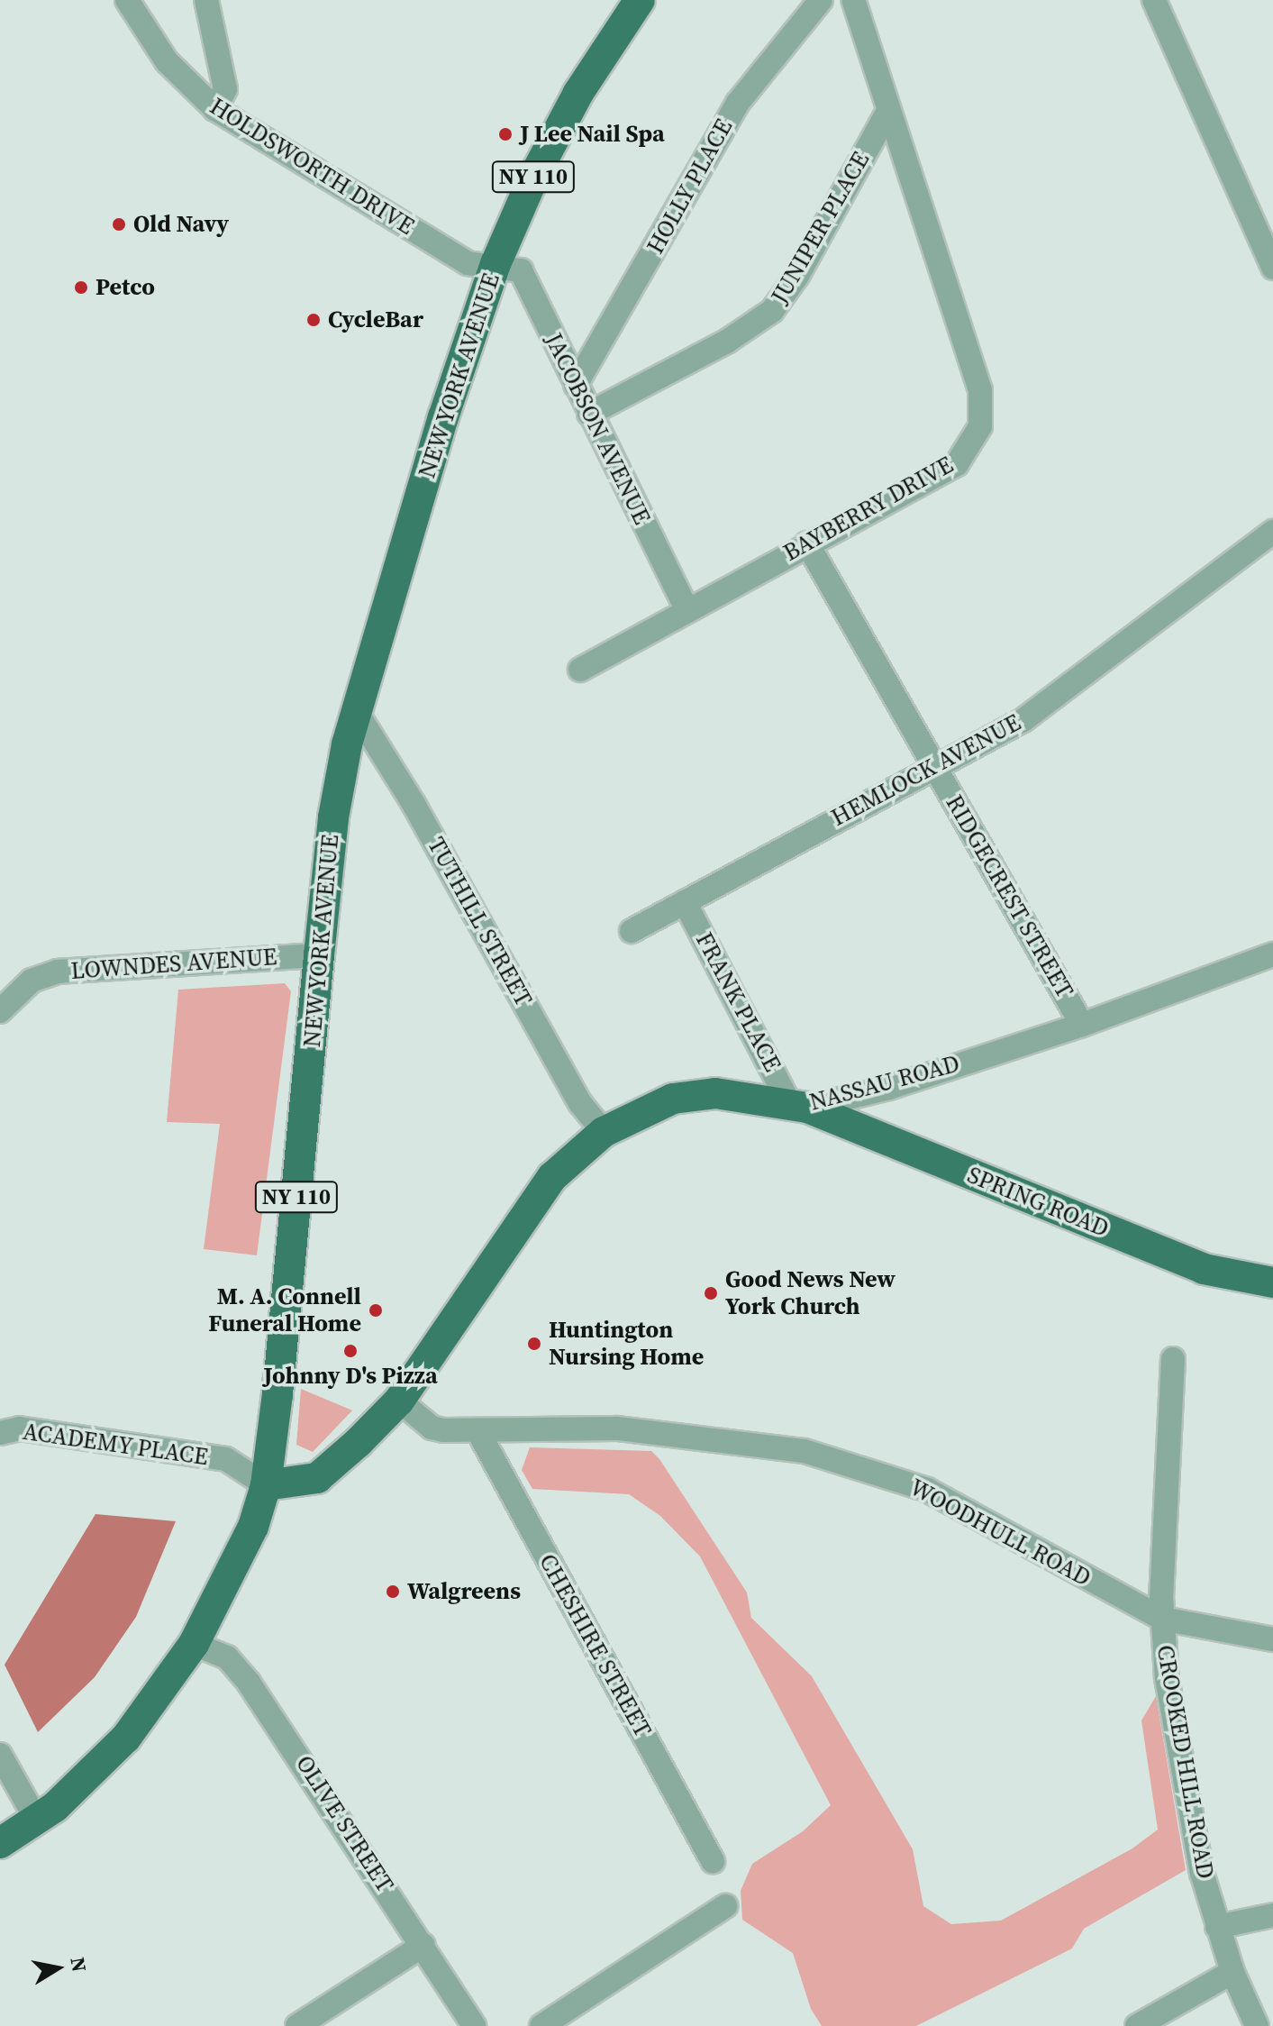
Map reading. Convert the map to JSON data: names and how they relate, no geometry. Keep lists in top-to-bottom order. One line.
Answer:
{"streets":{"main road":["NY 110","NEW YORK AVENUE","NASSAU ROAD","SPRING ROAD"],"street":["HOLDSWORTH DRIVE","HOLLY PLACE","JUNIPER PLACE","JACOBSON AVENUE","BAYBERRY DRIVE","HEMLOCK AVENUE","RIDGECREST STREET","TUTHILL STREET","LOWNDES AVENUE","FRANK PLACE","ACADEMY PLACE","WOODHULL ROAD","CHESHIRE STREET","CROOKED HILL ROAD","OLIVE STREET"]},"crossings":[["HOLDSWORTH DRIVE","NEW YORK AVENUE"],["HOLDSWORTH DRIVE","JACOBSON AVENUE"],["HOLLY PLACE","JACOBSON AVENUE"],["JUNIPER PLACE","JACOBSON AVENUE"],["JUNIPER PLACE","BAYBERRY DRIVE"],["NEW YORK AVENUE","JACOBSON AVENUE"],["NEW YORK AVENUE","TUTHILL STREET"],["NEW YORK AVENUE","LOWNDES AVENUE"],["NEW YORK AVENUE","NASSAU ROAD"],["NEW YORK AVENUE","ACADEMY PLACE"],["NEW YORK AVENUE","OLIVE STREET"],["JACOBSON AVENUE","BAYBERRY DRIVE"],["BAYBERRY DRIVE","RIDGECREST STREET"],["HEMLOCK AVENUE","RIDGECREST STREET"],["HEMLOCK AVENUE","FRANK PLACE"],["RIDGECREST STREET","NASSAU ROAD"],["TUTHILL STREET","NASSAU ROAD"],["FRANK PLACE","NASSAU ROAD"],["FRANK PLACE","SPRING ROAD"],["NASSAU ROAD","SPRING ROAD"],["NASSAU ROAD","ACADEMY PLACE"],["NASSAU ROAD","WOODHULL ROAD"],["WOODHULL ROAD","CHESHIRE STREET"],["WOODHULL ROAD","CROOKED HILL ROAD"]],"places":["J Lee Nail Spa","Old Navy","Petco","CycleBar","Good News New York Church","M. A. Connell Funeral Home","Huntington Nursing Home","Johnny D's Pizza","Walgreens"],"north":"right"}
